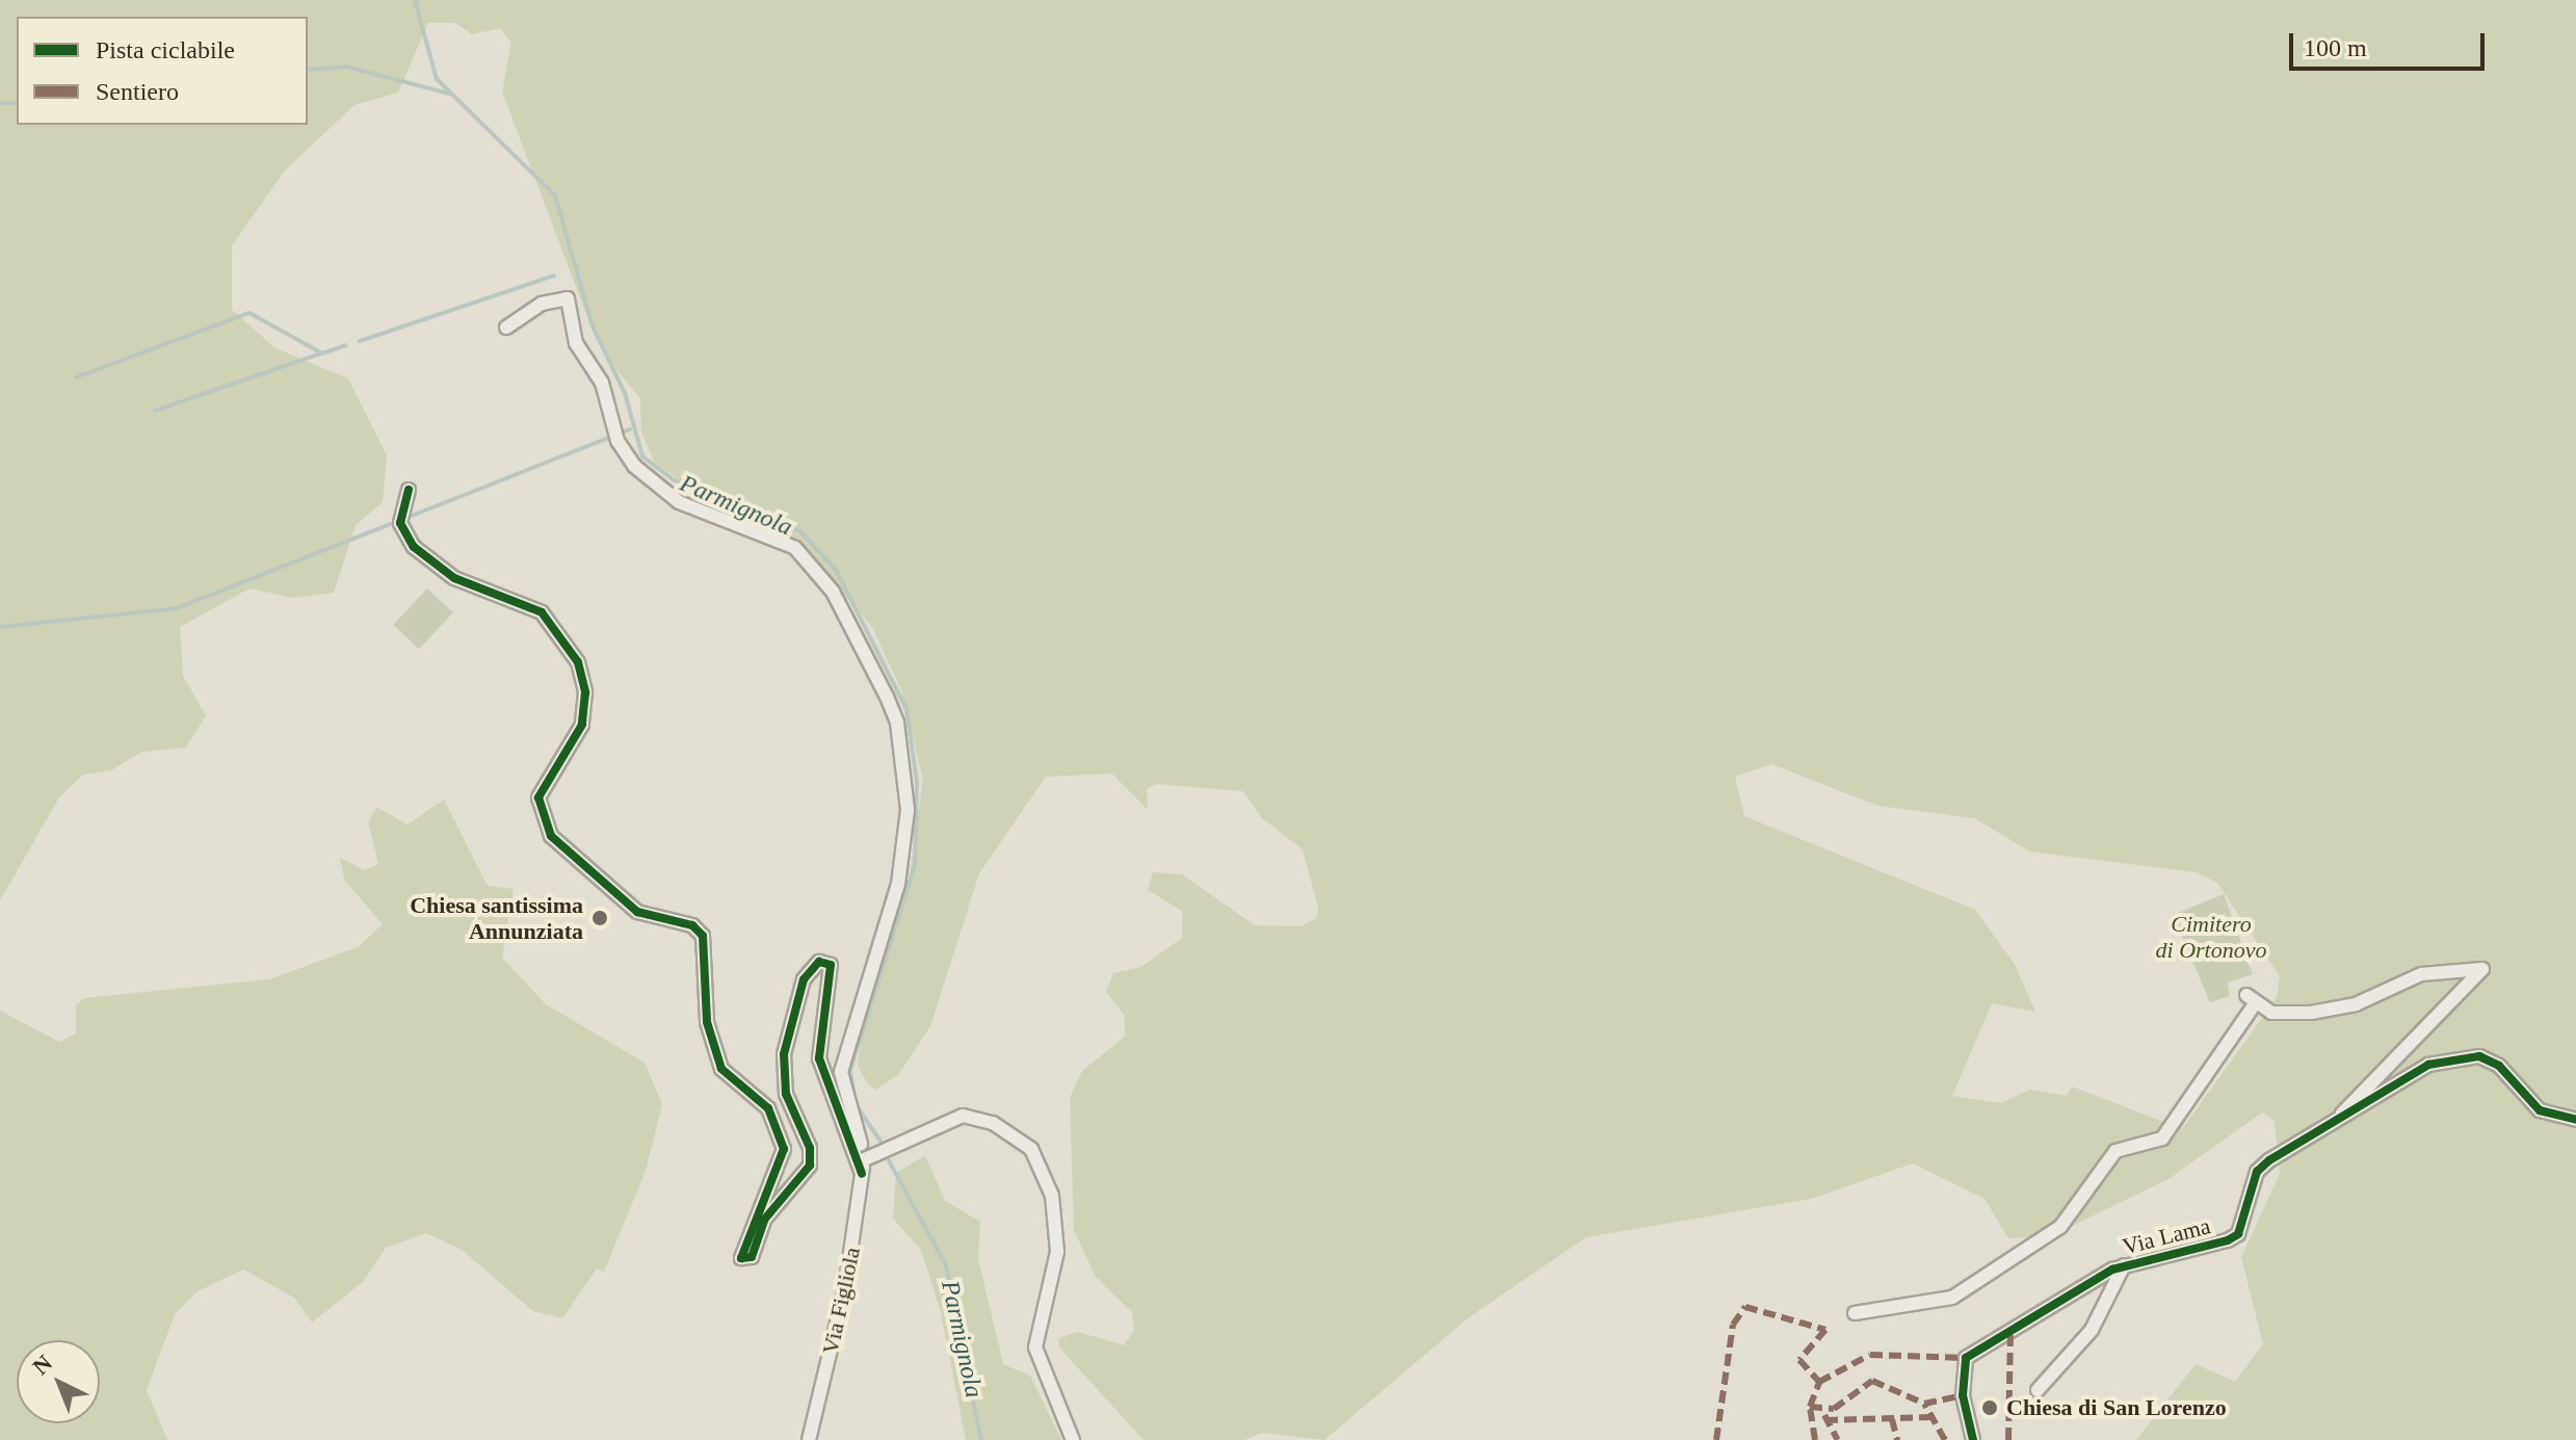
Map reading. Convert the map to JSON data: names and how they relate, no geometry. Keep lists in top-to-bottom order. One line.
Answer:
{"streets":{"street":["Via Lama","Via Figliola"]},"water":["Parmignola"],"parks":["Cimitero di Ortonovo"],"places":["Chiesa santissima Annunziata","Chiesa di San Lorenzo"],"legend":["Pista ciclabile","Sentiero"],"scale_bar":"100 m","north":"top left"}
